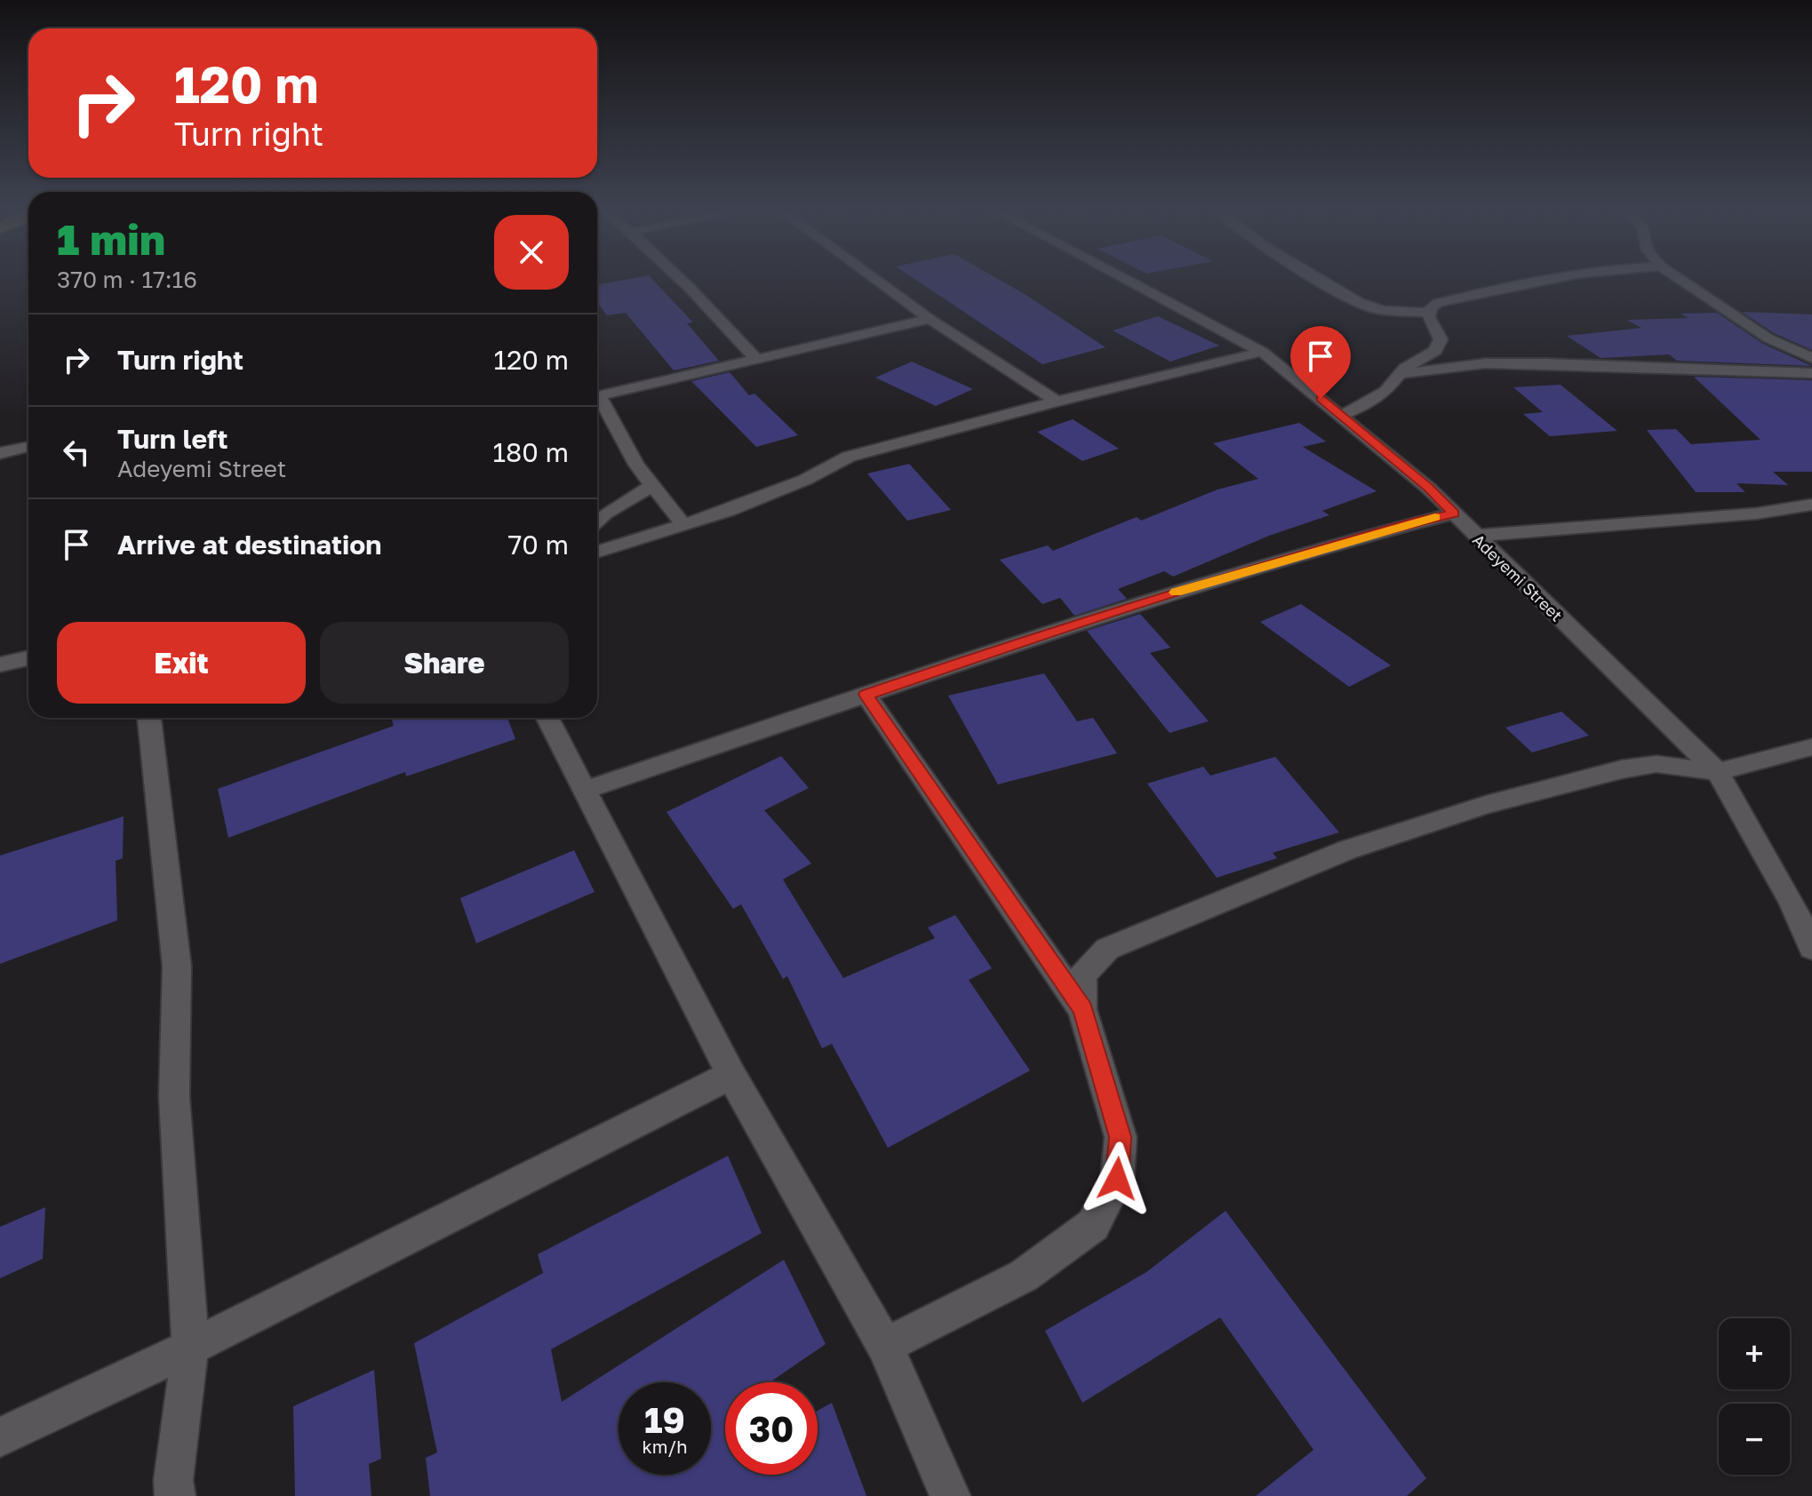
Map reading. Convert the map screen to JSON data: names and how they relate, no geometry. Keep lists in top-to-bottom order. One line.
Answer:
{"streets":{"street":["Adeyemi Street"]},"page":{"turn":["120 m","Turn right"],"heading":["1 min","370 m · 17:16"],"list":[{"name":"Turn right","value":"120 m"},{"name":"Turn left","note":"Adeyemi Street","value":"180 m"},{"name":"Arrive at destination","value":"70 m"}],"buttons":["Exit","Share"],"map_buttons":["+","−"],"speed":"19 km/h","limit":"30"}}
